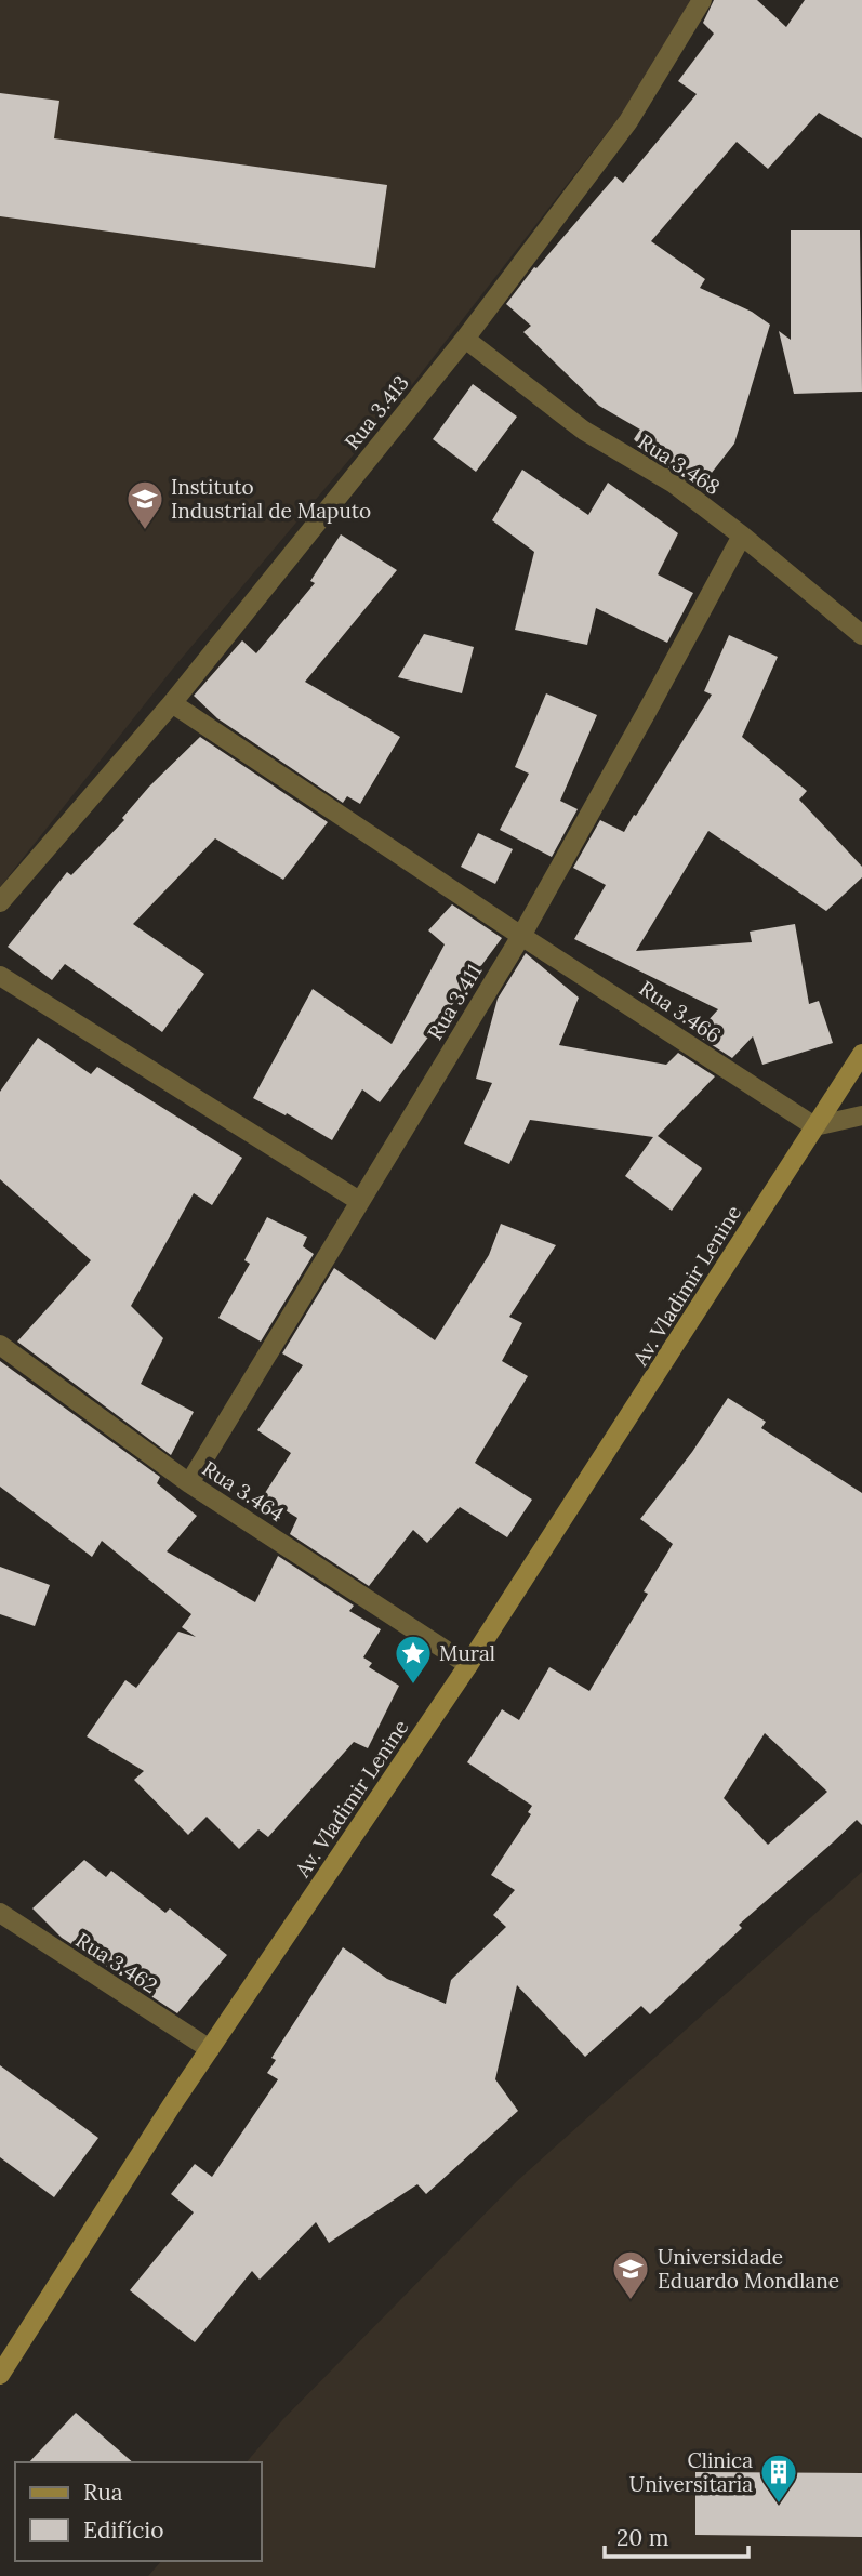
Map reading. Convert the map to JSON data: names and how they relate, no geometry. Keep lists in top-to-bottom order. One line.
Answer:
{"streets":{"main road":["Av. Vladimir Lenine"],"street":["Rua 3.413","Rua 3.468","Rua 3.411","Rua 3.466","Rua 3.464","Rua 3.462"]},"crossings":[["Rua 3.413","Rua 3.468"],["Rua 3.413","Rua 3.466"],["Rua 3.468","Rua 3.411"],["Rua 3.411","Rua 3.466"],["Rua 3.411","Rua 3.464"],["Rua 3.466","Av. Vladimir Lenine"],["Av. Vladimir Lenine","Rua 3.464"],["Av. Vladimir Lenine","Rua 3.462"]],"places":{"school or university":["Instituto Industrial de Maputo","Universidade Eduardo Mondlane"],"place":["Mural"],"building":["Clinica Universitaria"]},"legend":["Rua","Edifício"],"scale_bar":"20 m"}
